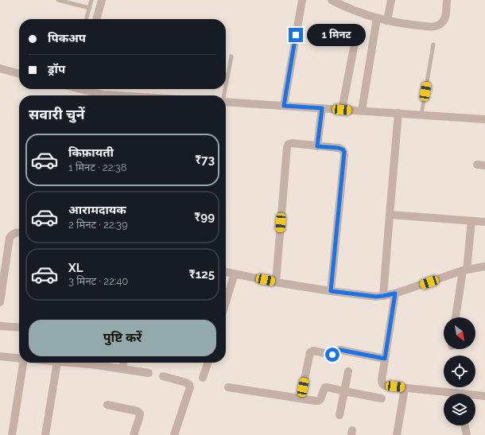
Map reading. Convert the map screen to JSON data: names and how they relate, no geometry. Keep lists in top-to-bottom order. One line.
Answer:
{"north":"bottom right","page":{"banner":["पिकअप","ड्रॉप"],"bubble":"1 मिनट","heading":"सवारी चुनें","list":[{"name":"किफ़ायती","note":"1 मिनट · 22:38","value":"₹73"},{"name":"आरामदायक","note":"2 मिनट · 22:39","value":"₹99"},{"name":"XL","note":"3 मिनट · 22:40","value":"₹125"}],"buttons":"पुष्टि करें"}}
